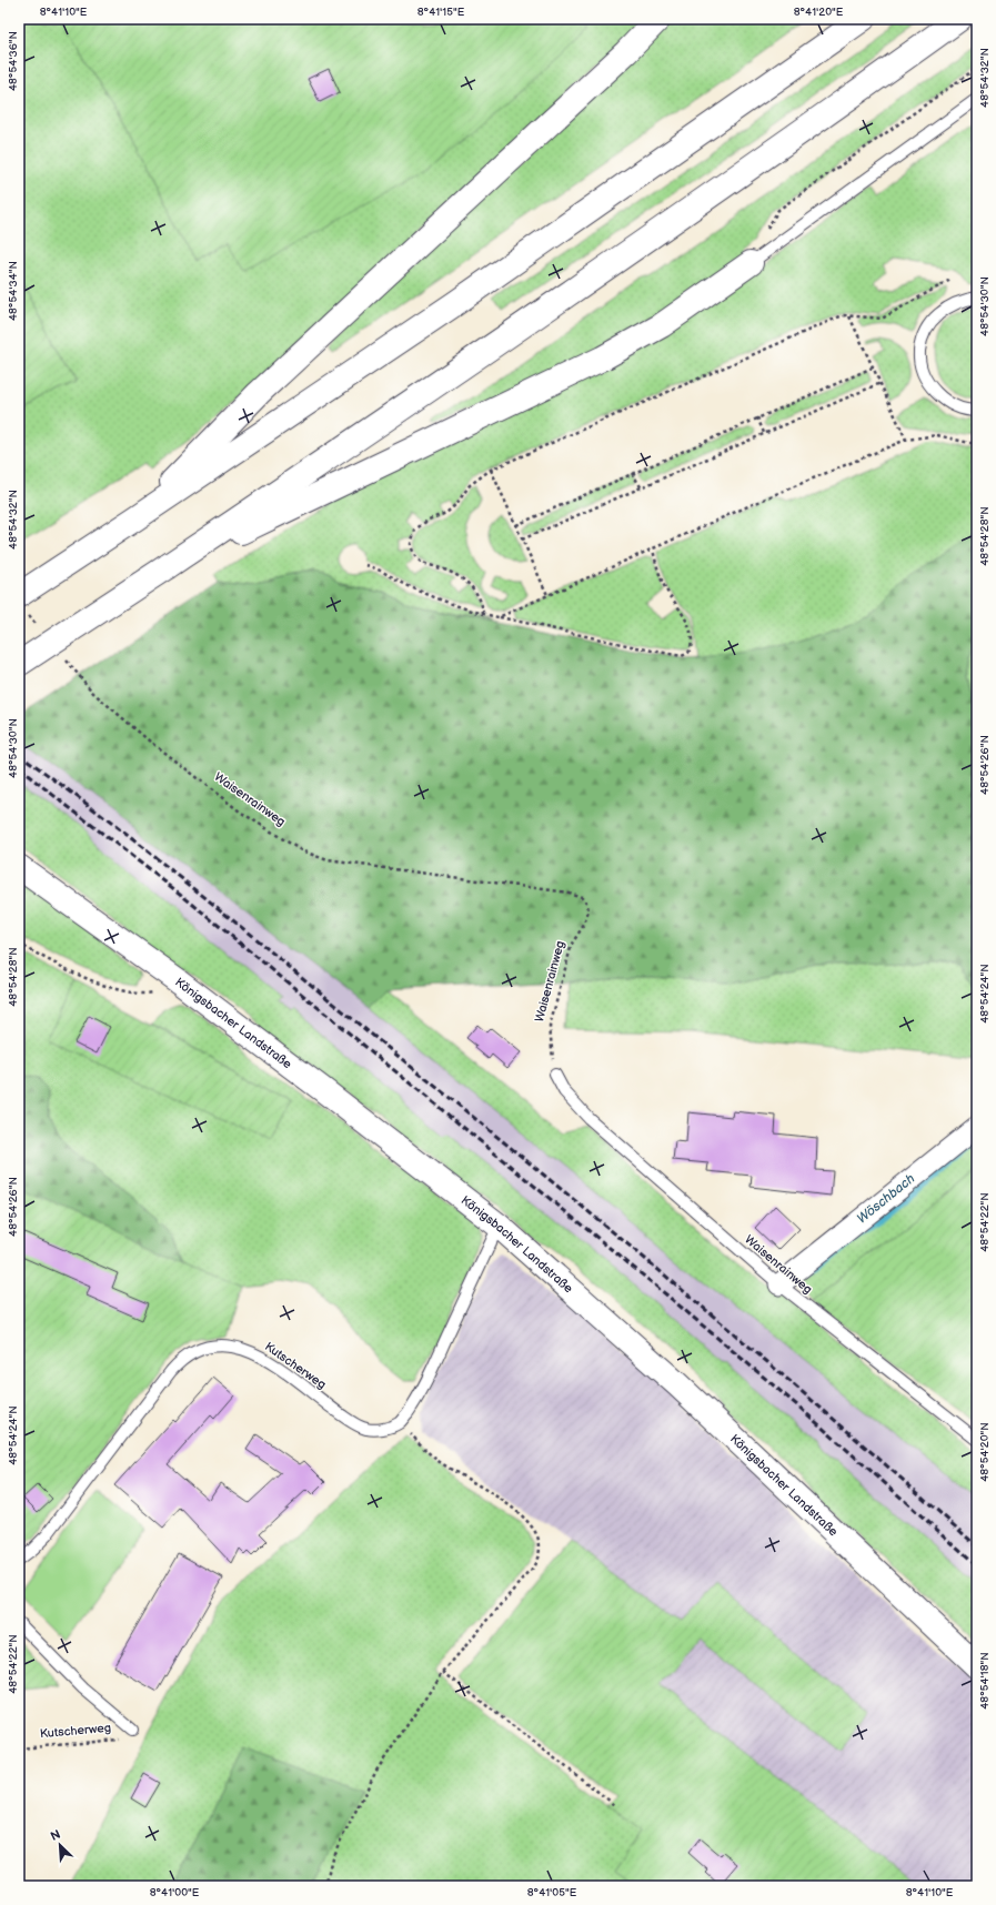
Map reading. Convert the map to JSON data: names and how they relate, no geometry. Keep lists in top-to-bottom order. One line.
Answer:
{"streets":{"main road":["Königsbacher Landstraße"],"lane":["Waisenrainweg","Kutscherweg"]},"water":["Wöschbach"],"north":"top left","coordinates":["8°41'10\"E","8°41'15\"E","8°41'20\"E","48°54'36\"N","48°54'32\"N","48°54'34\"N","48°54'30\"N","48°54'28\"N","48°54'26\"N","48°54'24\"N","48°54'22\"N","48°54'20\"N","48°54'18\"N","8°41'00\"E","8°41'05\"E"]}
